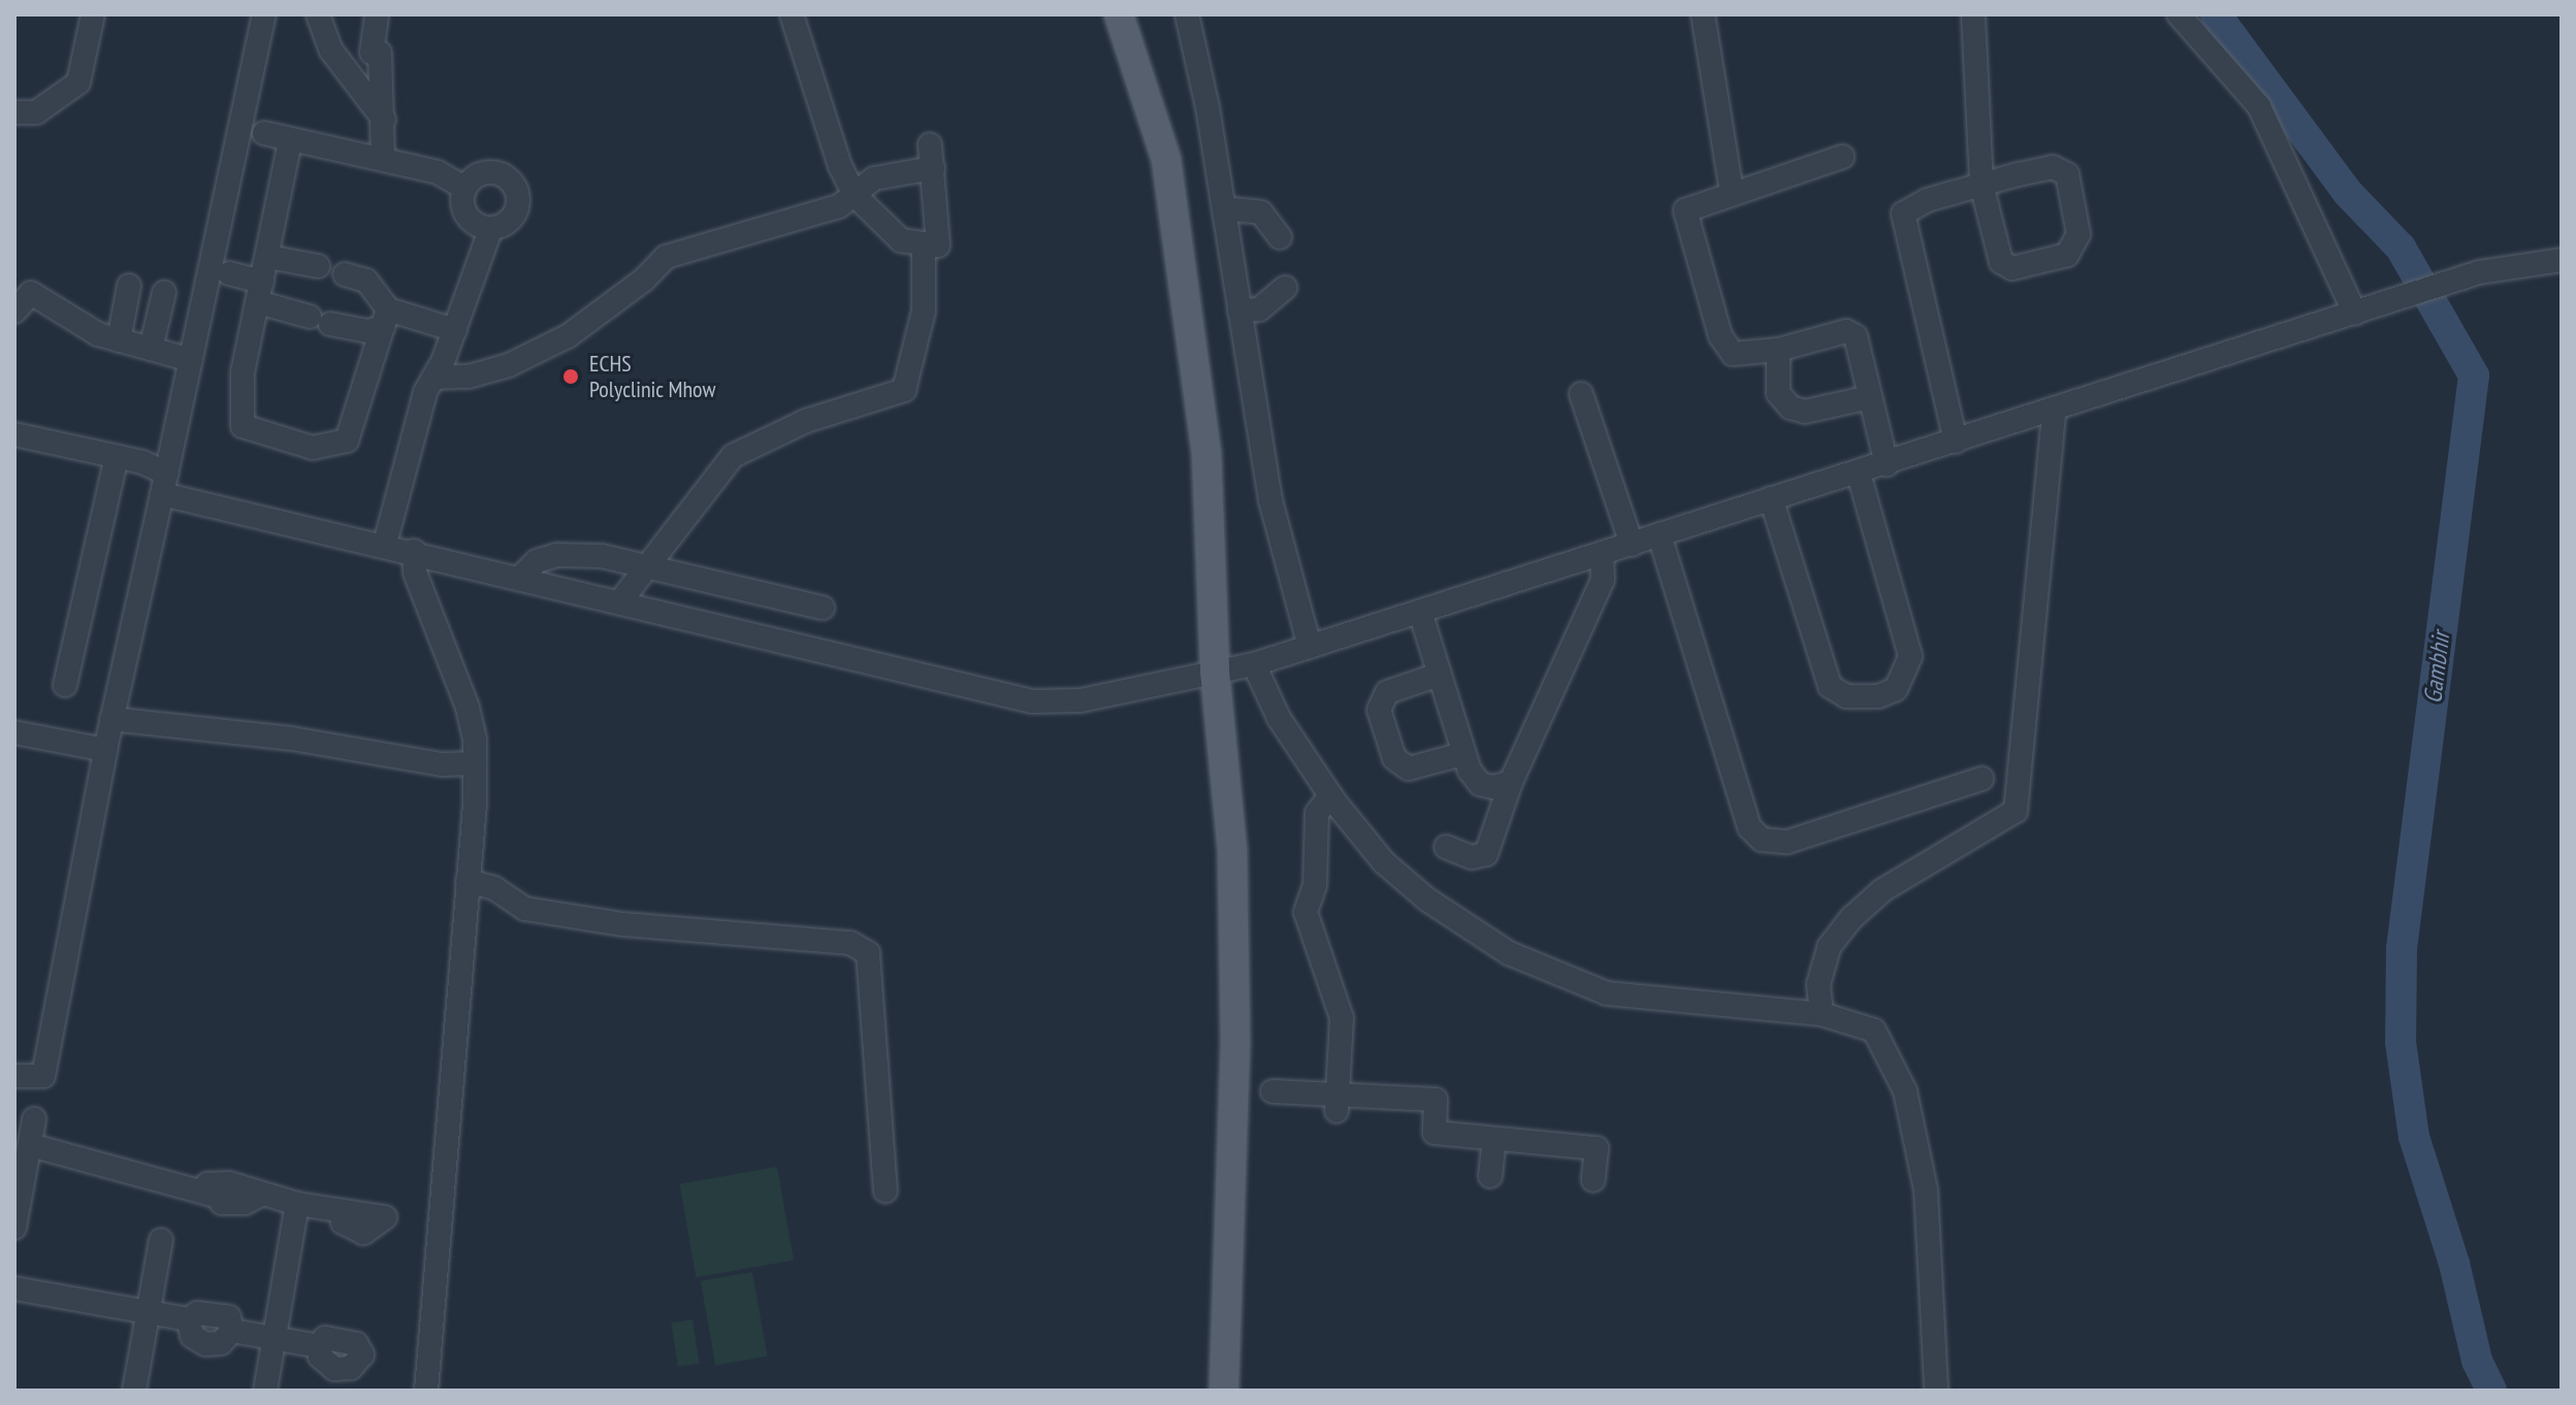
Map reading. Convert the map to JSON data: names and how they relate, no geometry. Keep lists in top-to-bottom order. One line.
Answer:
{"water":["Gambhir"],"places":["ECHS Polyclinic Mhow"]}
